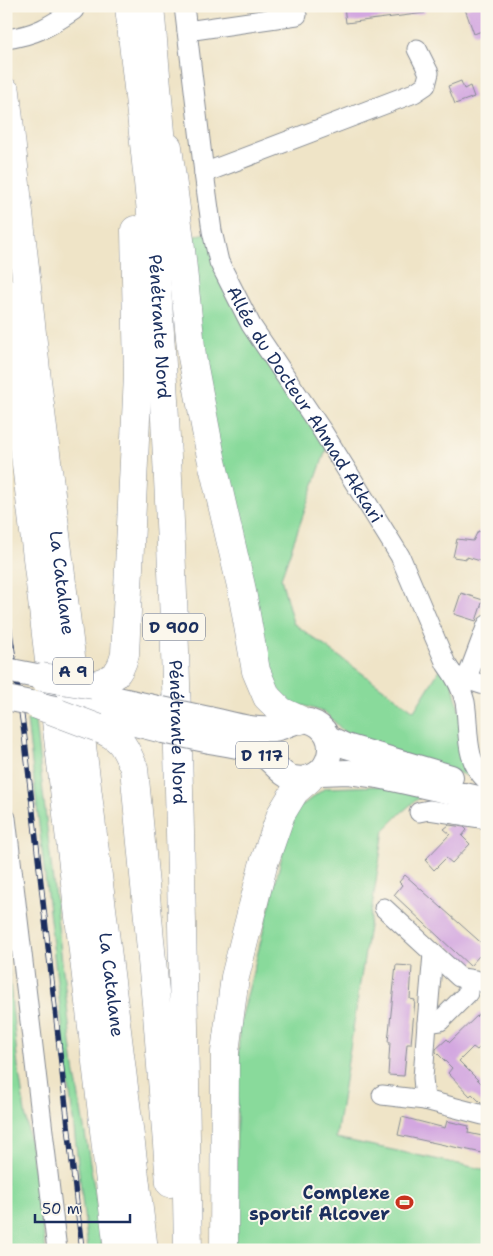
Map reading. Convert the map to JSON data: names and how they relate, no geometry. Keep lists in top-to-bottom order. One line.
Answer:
{"streets":{"highway":["Pénétrante Nord","La Catalane","D 900","A 9"],"main road":["D 117"],"street":["Allée du Docteur Ahmad Akkari"]},"places":{"sports":["Complexe sportif Alcover"]},"scale_bar":"50 m"}
